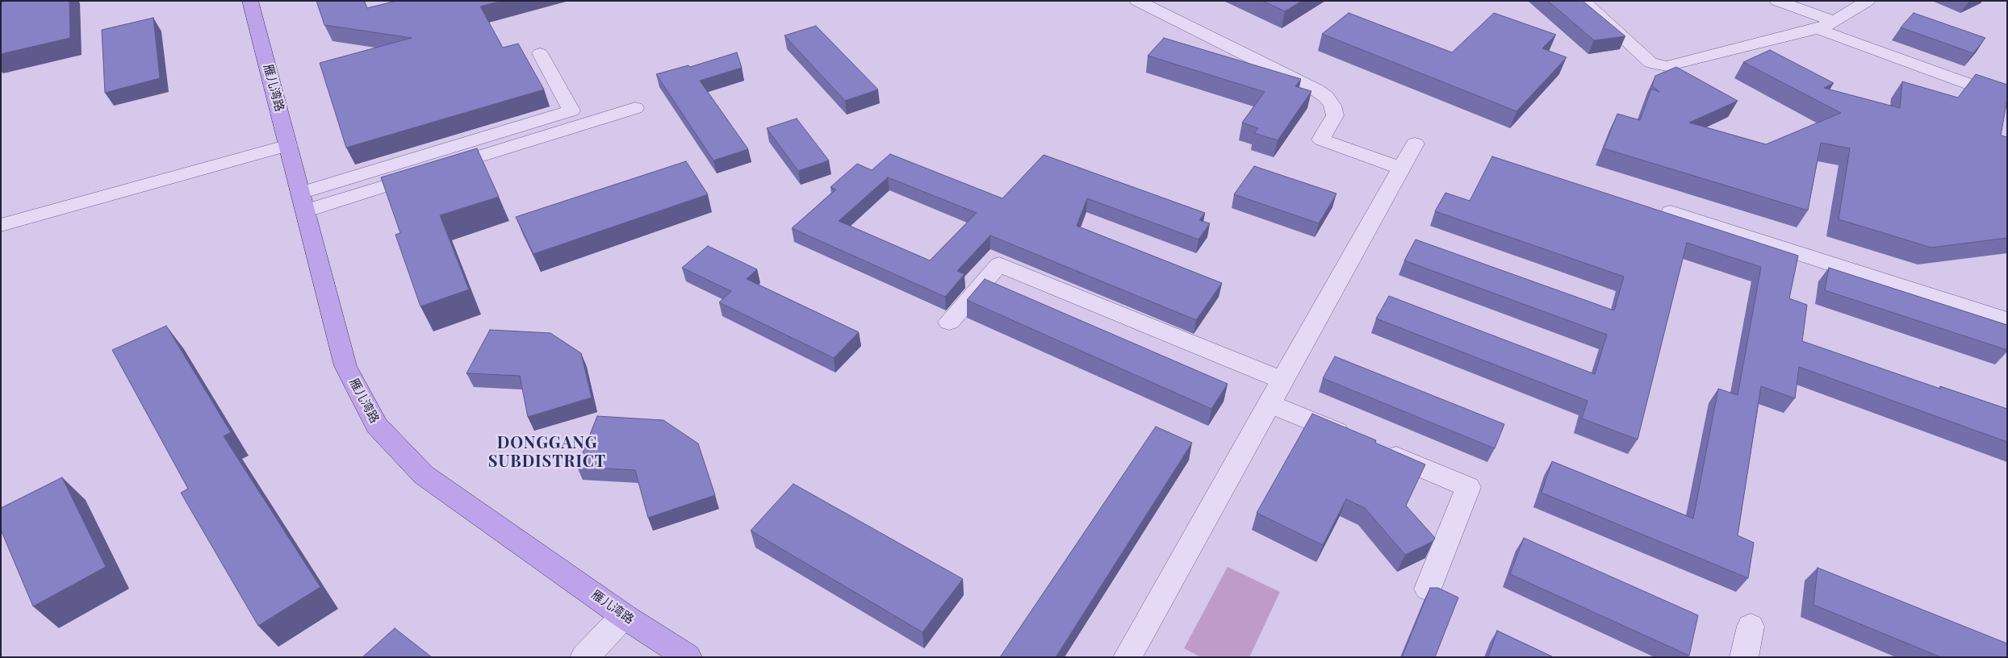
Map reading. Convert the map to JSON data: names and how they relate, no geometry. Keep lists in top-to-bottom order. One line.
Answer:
{"streets":{"main road":["雁儿湾路"]},"districts":["DONGGANG SUBDISTRICT"]}
